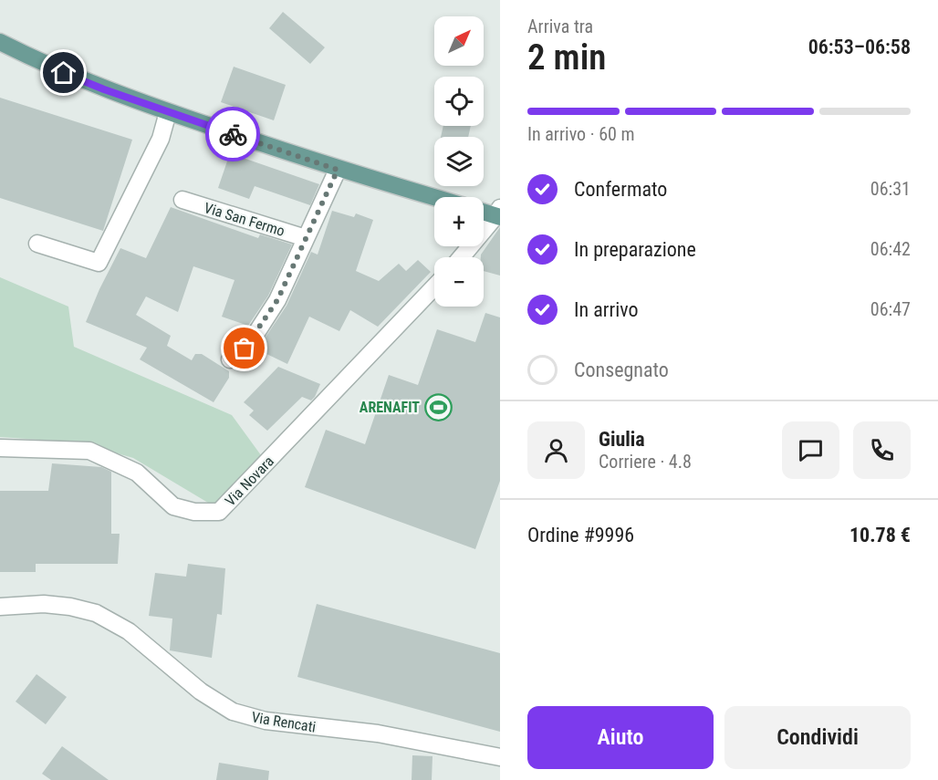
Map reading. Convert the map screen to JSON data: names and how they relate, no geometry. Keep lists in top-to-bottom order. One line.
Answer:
{"streets":{"street":["Via San Fermo","Via Novara","Via Rencati"]},"places":{"sports":["ARENAFIT"]},"north":"top right","page":{"heading":["2 min","Arriva tra","06:53–06:58"],"panel":["Giulia","Corriere · 4.8","Ordine #9996","10.78 €"],"map_buttons":["+","−"],"bar":"In arrivo · 60 m","list":[["Confermato","06:31"],["In preparazione","06:42"],["In arrivo","06:47"],"Consegnato"],"buttons":["Aiuto","Condividi"]}}
